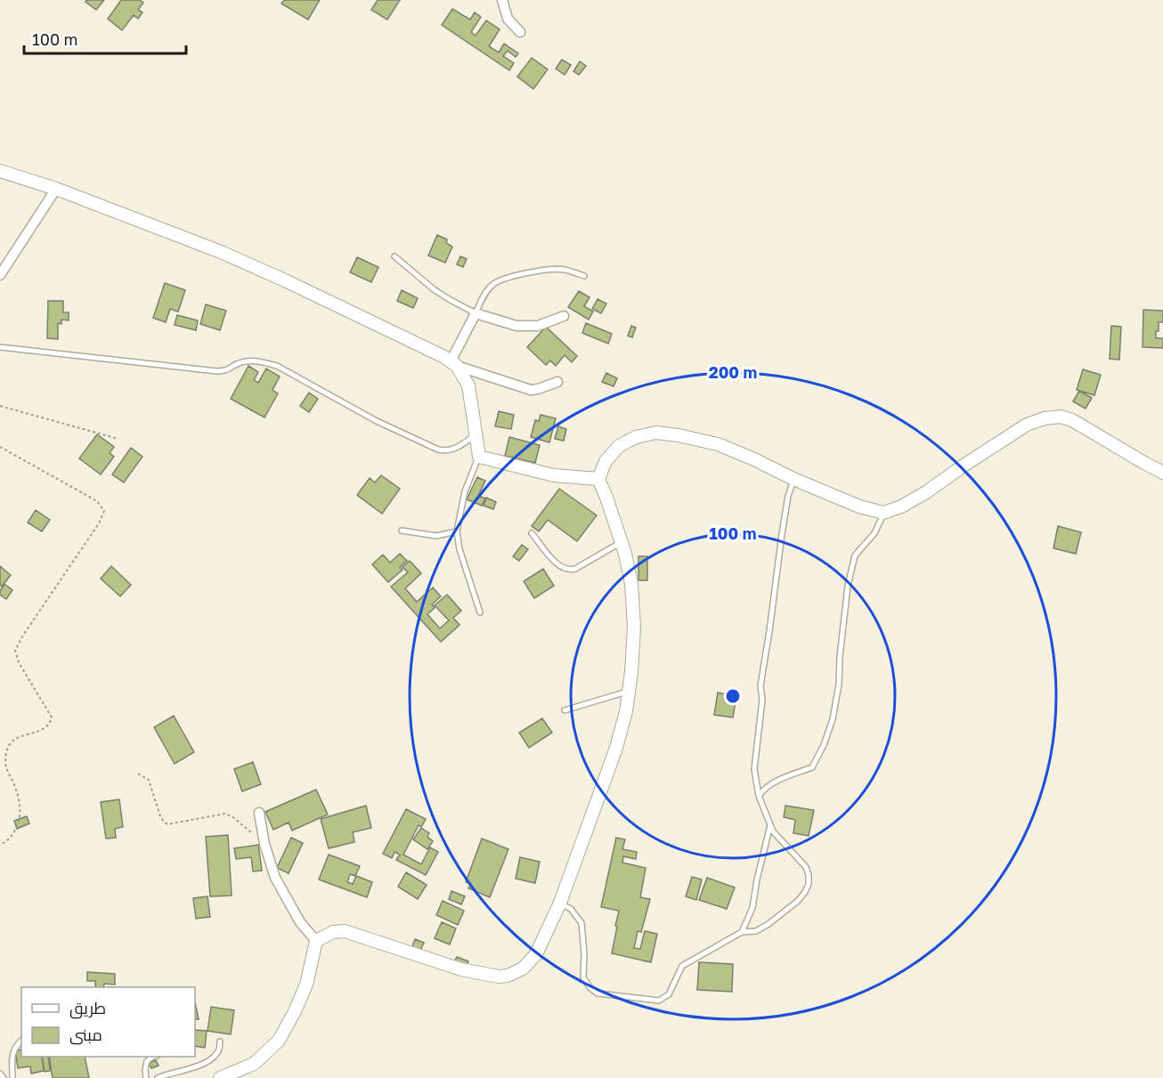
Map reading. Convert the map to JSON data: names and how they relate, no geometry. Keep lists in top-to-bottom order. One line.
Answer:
{"legend":["طريق","مبنى"],"scale_bar":"100 m","rings":["200 m","100 m"]}
